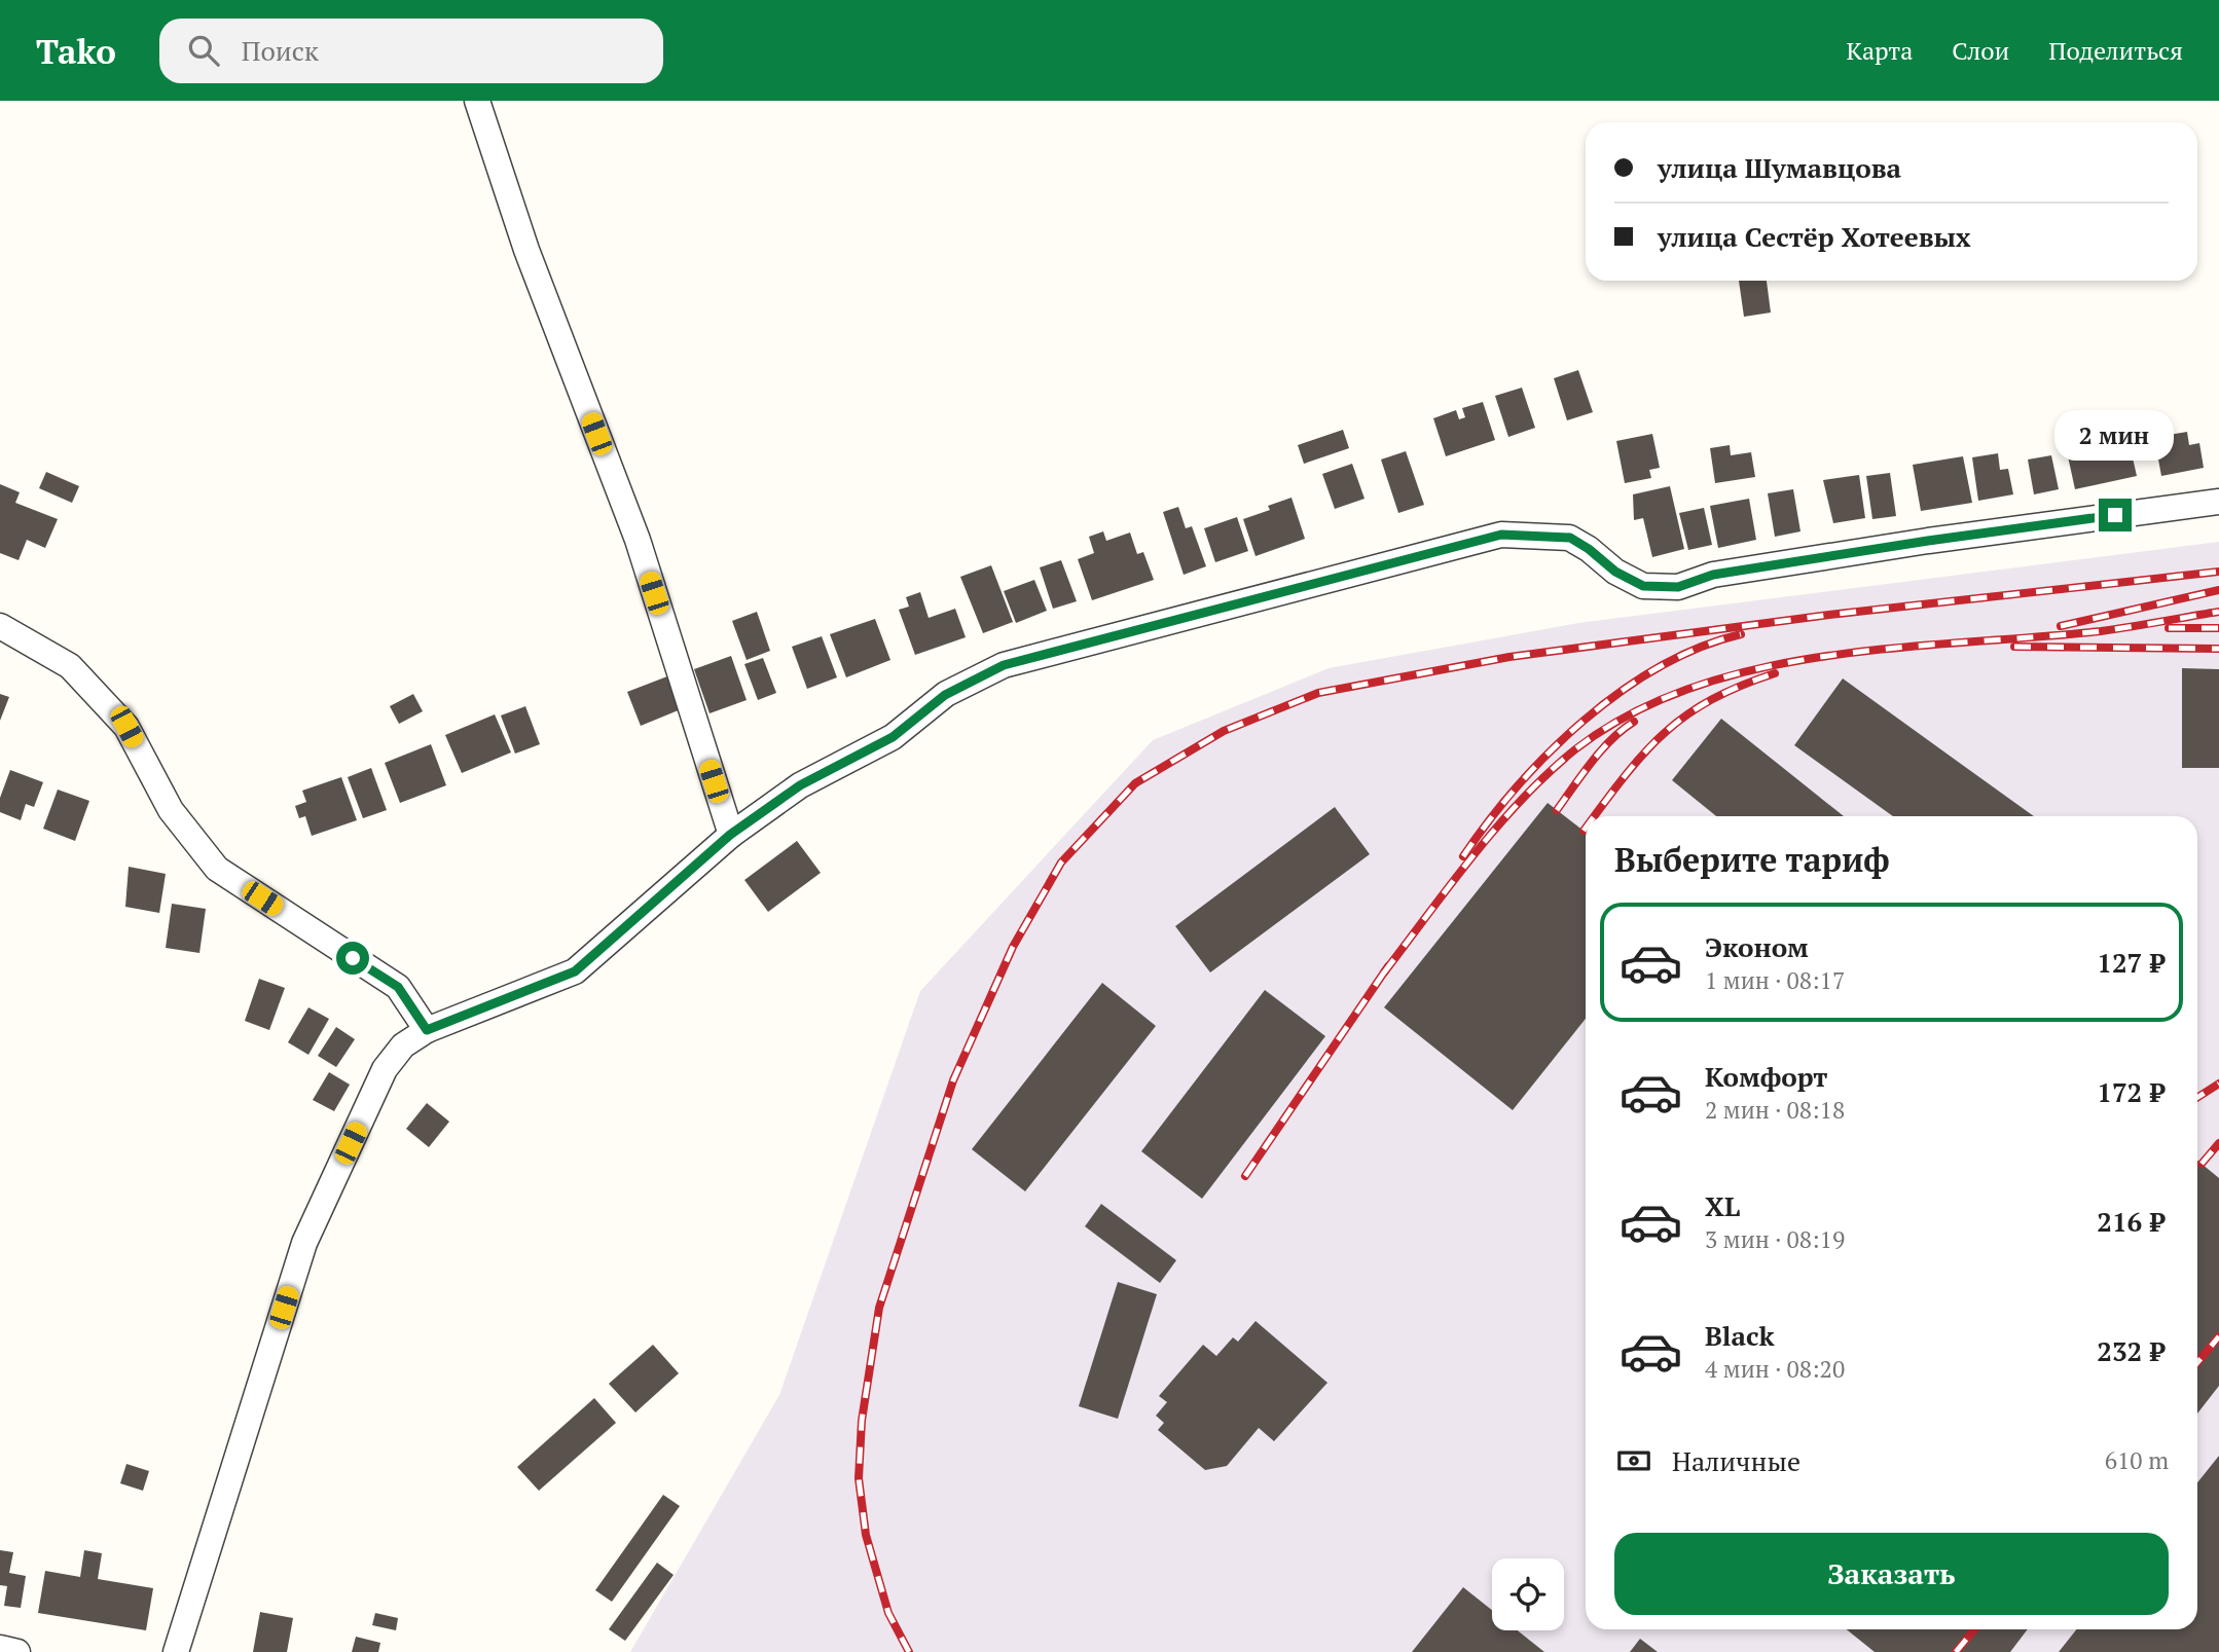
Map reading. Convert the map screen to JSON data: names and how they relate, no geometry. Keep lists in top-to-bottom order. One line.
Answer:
{"page":{"header":"Tako","search":"Поиск","nav":["Карта","Слои","Поделиться"],"banner":["улица Шумавцова","улица Сестёр Хотеевых"],"bubble":"2 мин","heading":"Выберите тариф","list":[{"name":"Эконом","note":"1 мин · 08:17","value":"127 ₽"},{"name":"Комфорт","note":"2 мин · 08:18","value":"172 ₽"},{"name":"XL","note":"3 мин · 08:19","value":"216 ₽"},{"name":"Black","note":"4 мин · 08:20","value":"232 ₽"}],"pay":["Наличные","610 m"],"buttons":"Заказать"}}
